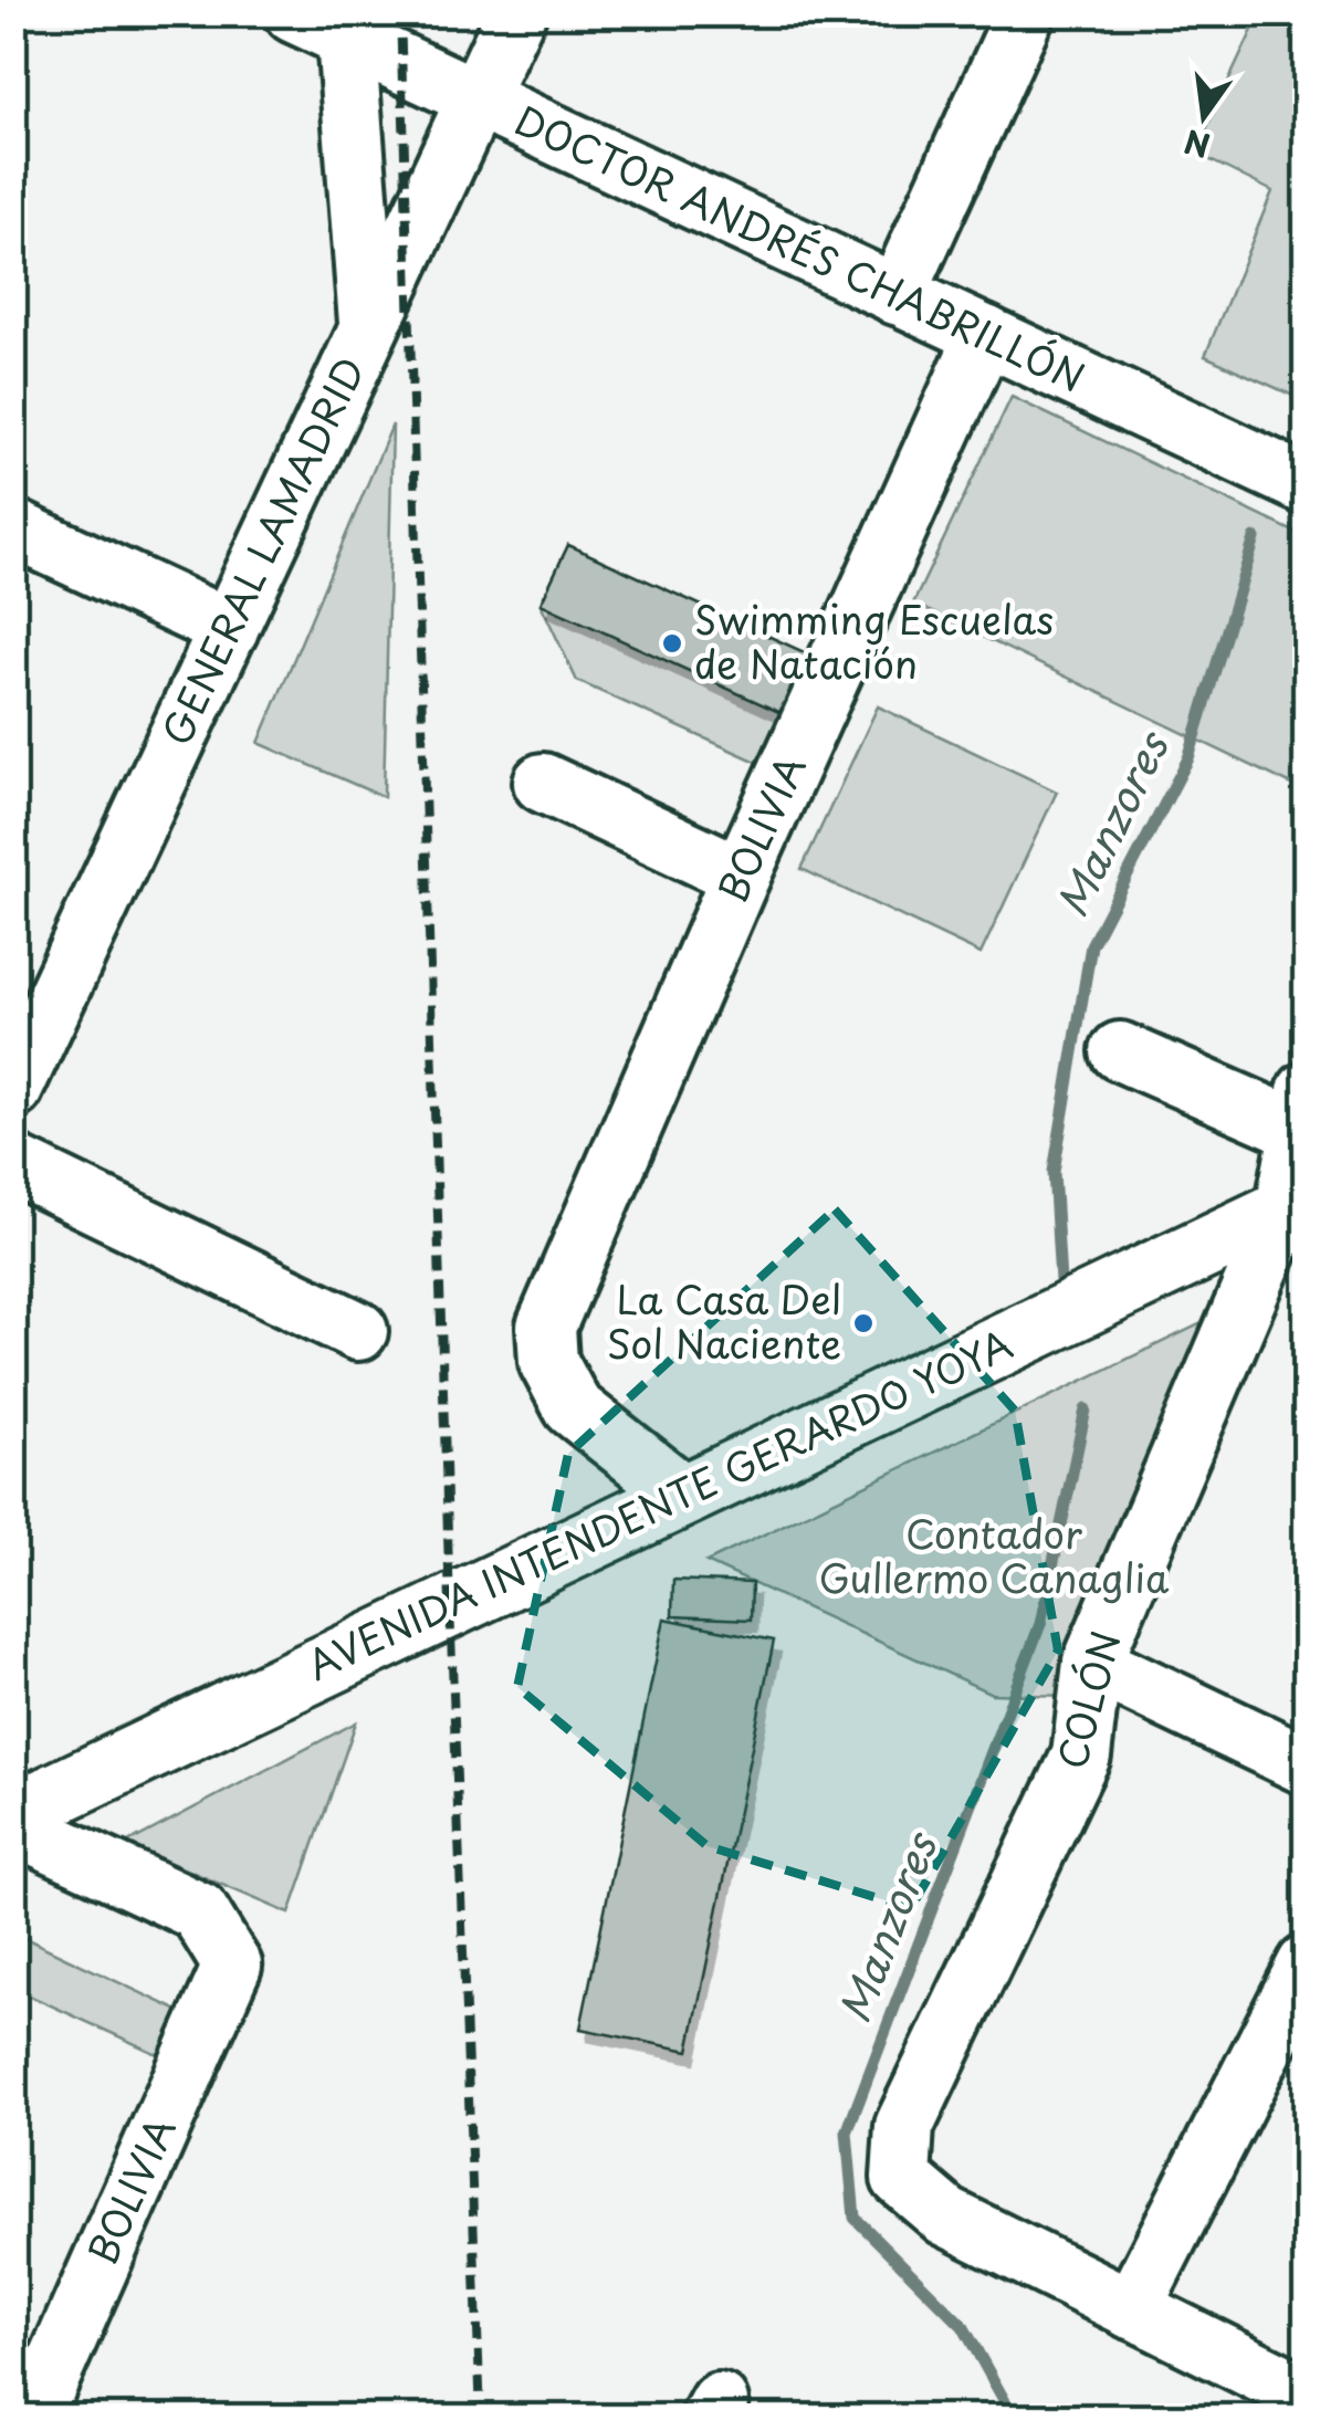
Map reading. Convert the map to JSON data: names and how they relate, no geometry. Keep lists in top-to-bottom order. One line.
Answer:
{"streets":{"main road":["AVENIDA INTENDENTE GERARDO YOYA"],"street":["DOCTOR ANDRÉS CHABRILLÓN","GENERAL LAMADRID","BOLIVIA","COLÓN"]},"crossings":[["DOCTOR ANDRÉS CHABRILLÓN","GENERAL LAMADRID"],["DOCTOR ANDRÉS CHABRILLÓN","BOLIVIA"],["BOLIVIA","AVENIDA INTENDENTE GERARDO YOYA"],["AVENIDA INTENDENTE GERARDO YOYA","COLÓN"]],"water":["Manzores"],"parks":["Contador Gullermo Canaglia"],"places":["Swimming Escuelas de Natación","La Casa Del Sol Naciente"],"north":"bottom"}
